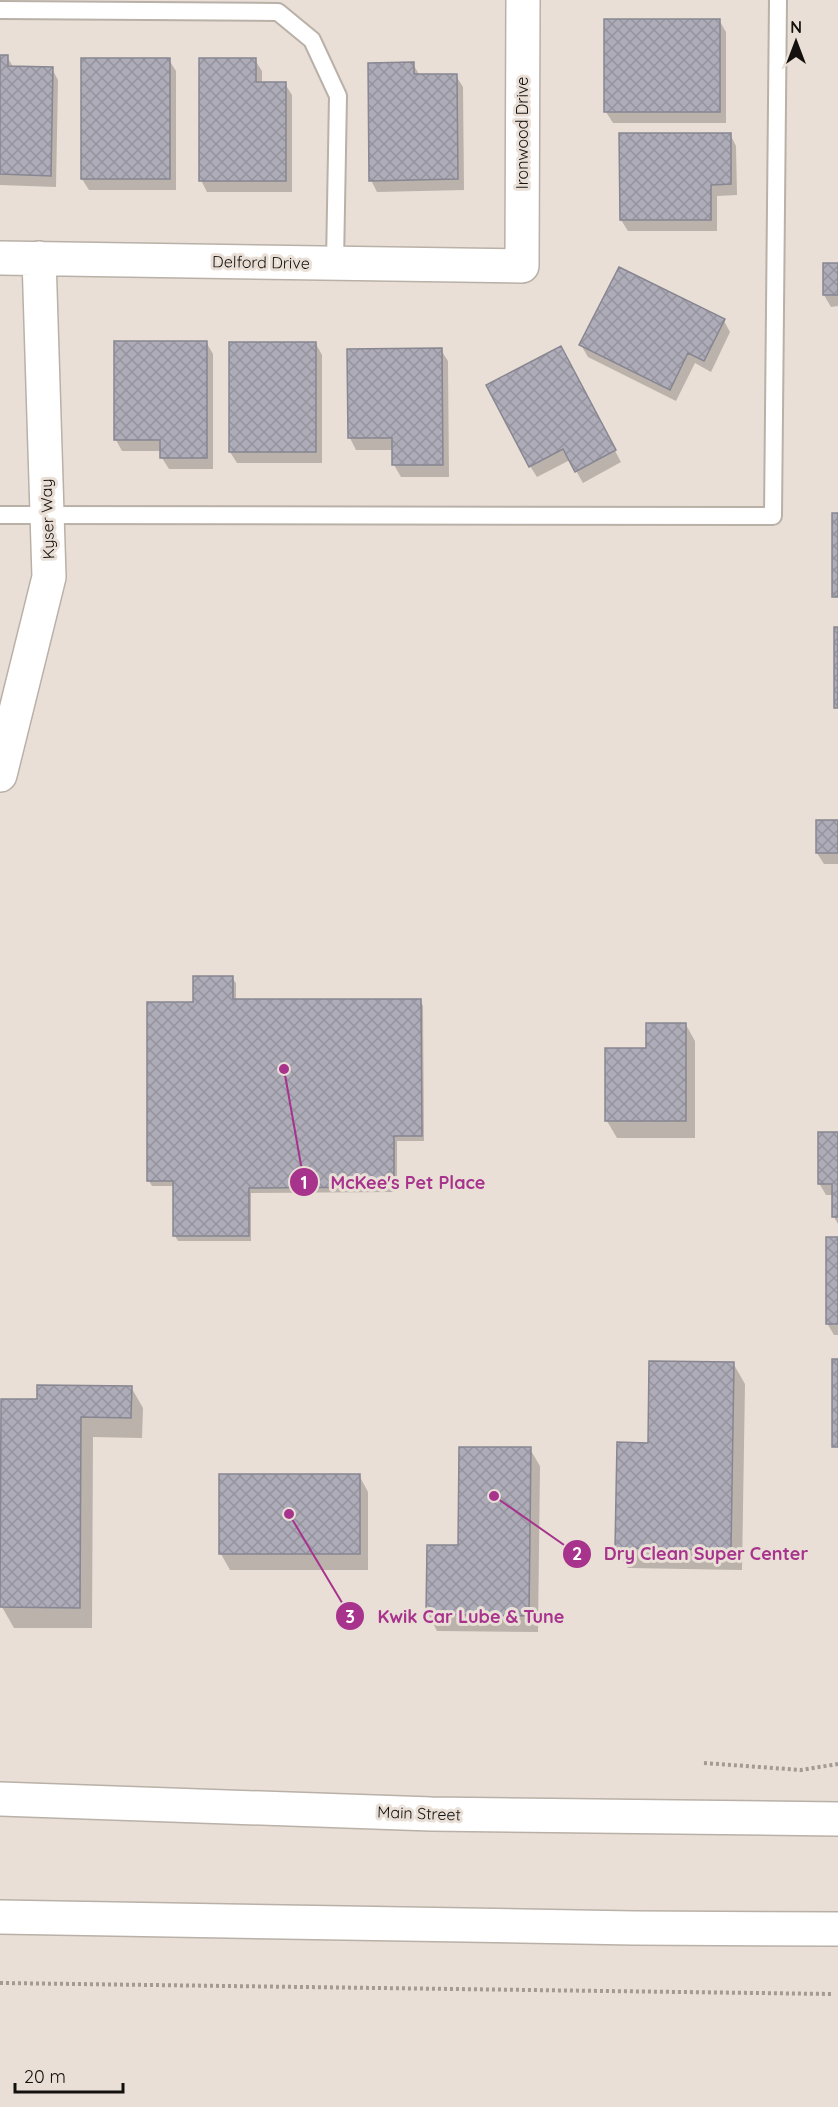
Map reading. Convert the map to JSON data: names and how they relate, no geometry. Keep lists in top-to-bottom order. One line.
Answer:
{"streets":{"main road":["Ironwood Drive","Delford Drive","Kyser Way","Main Street"]},"crossings":[["Ironwood Drive","Delford Drive"],["Delford Drive","Kyser Way"]],"places":["McKee's Pet Place","Dry Clean Super Center","Kwik Car Lube & Tune"],"scale_bar":"20 m","north":"top"}
